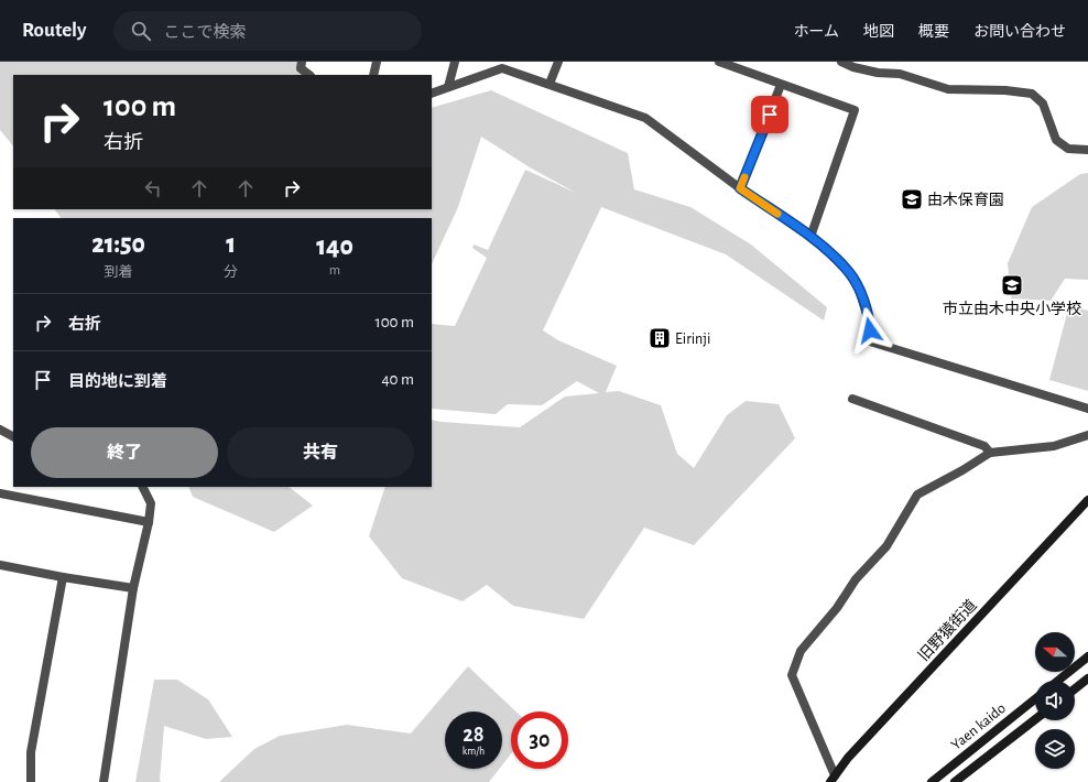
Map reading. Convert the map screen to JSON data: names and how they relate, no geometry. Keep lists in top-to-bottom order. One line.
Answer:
{"streets":{"street":["旧野猿街道","Yaen kaido"]},"places":{"school or university":["由木保育園","市立由木中央小学校"],"building":["Eirinji"]},"north":"left","page":{"header":"Routely","search":"ここで検索","nav":["ホーム","地図","概要","お問い合わせ"],"turn":["100 m","右折"],"eta":["21:50","到着","1","分","140","m"],"list":[{"name":"右折","value":"100 m"},{"name":"目的地に到着","value":"40 m"}],"buttons":["終了","共有"],"speed":"28 km/h","limit":"30"}}
